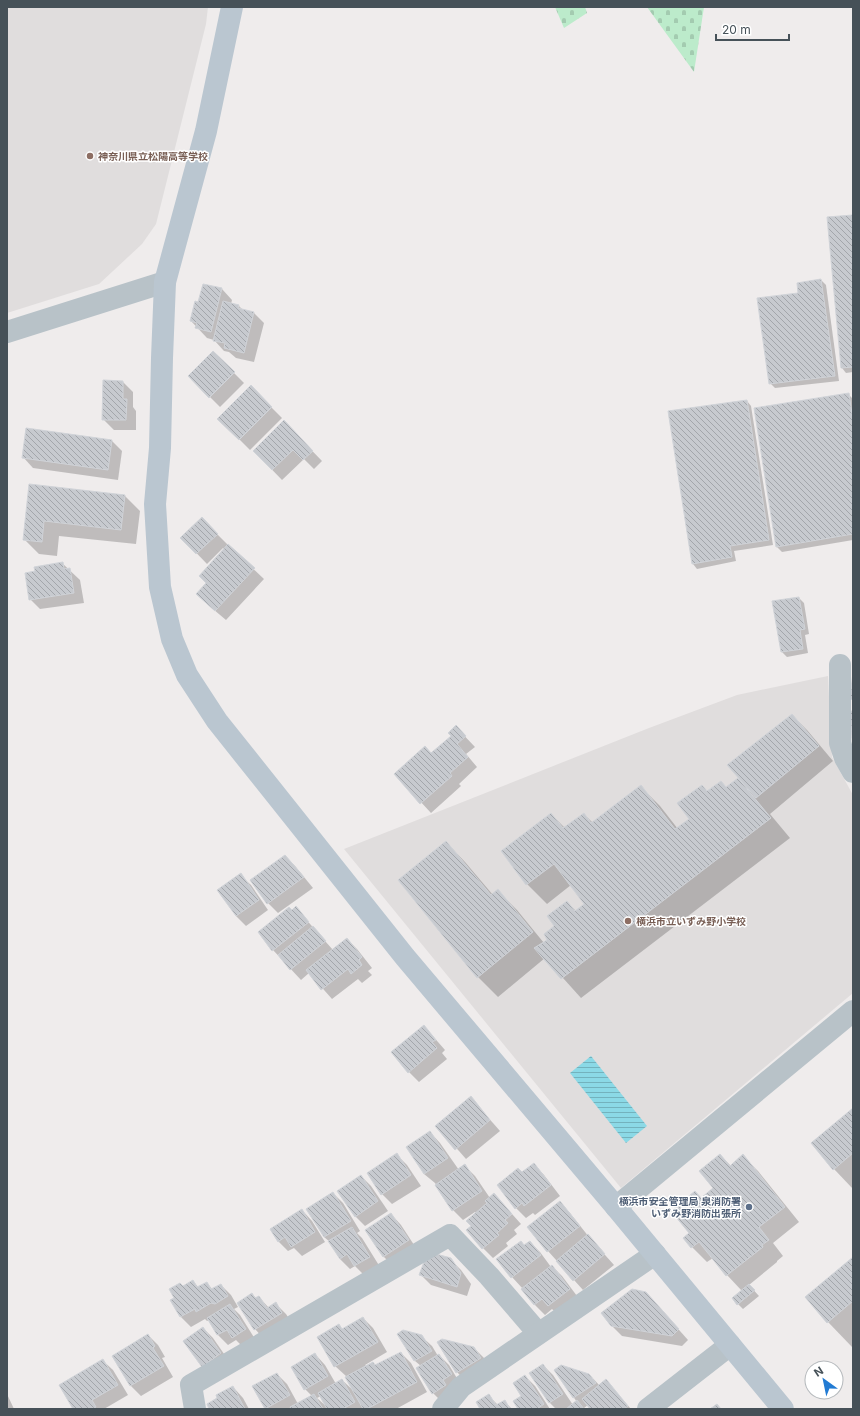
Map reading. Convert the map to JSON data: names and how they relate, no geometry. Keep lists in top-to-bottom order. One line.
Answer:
{"places":["神奈川県立松陽高等学校","横浜市立いずみ野小学校","横浜市安全管理局 泉消防署 いずみ野消防出張所"],"scale_bar":"20 m","north":"top left"}
